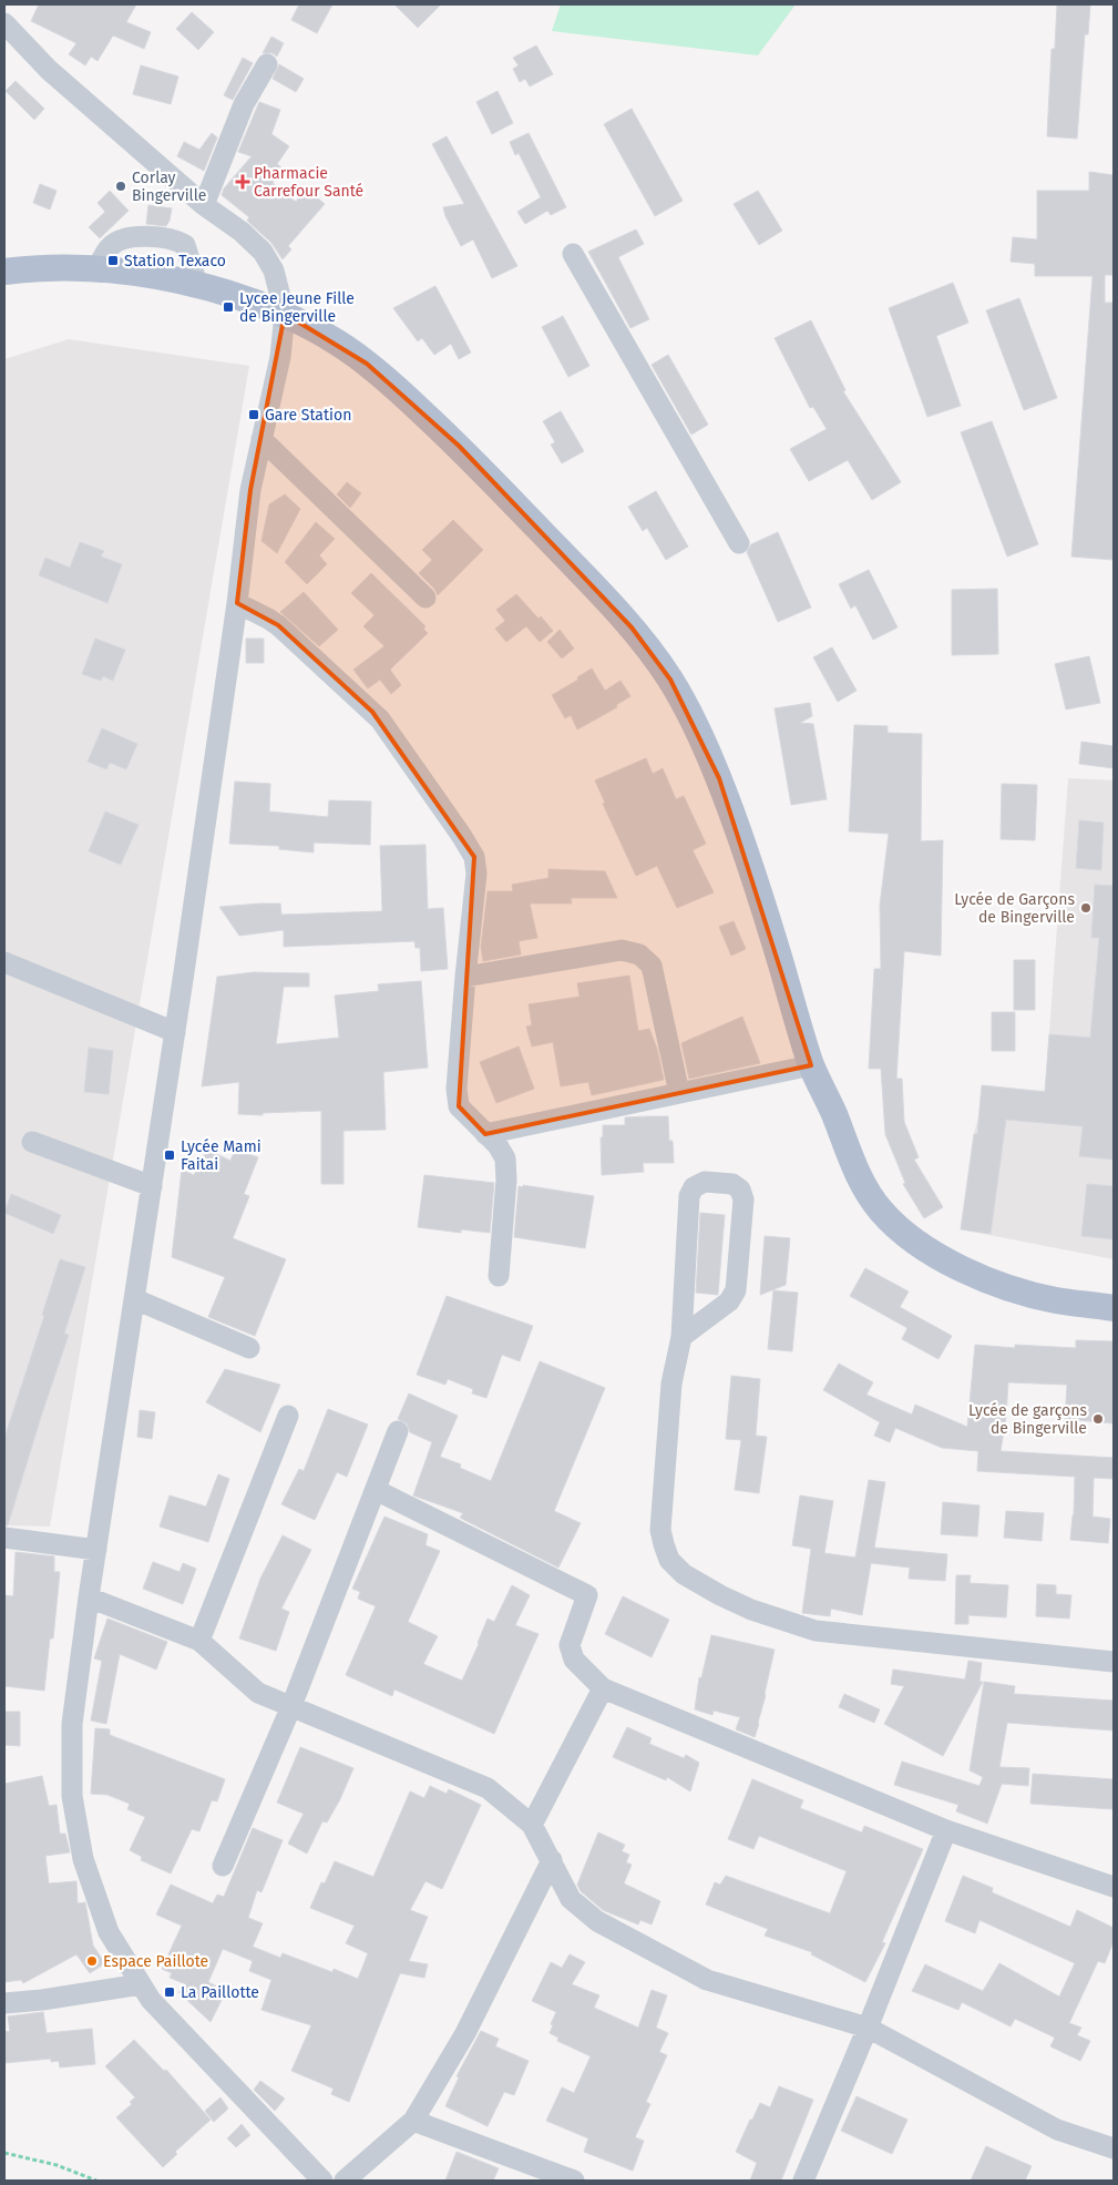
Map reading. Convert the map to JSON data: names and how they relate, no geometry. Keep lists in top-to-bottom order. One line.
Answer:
{"places":{"health":["Pharmacie Carrefour Santé"],"other":["Corlay Bingerville","Lycée de Garçons de Bingerville","Lycée de garçons de Bingerville","Espace Paillote"],"transit":["Station Texaco","Lycee Jeune Fille de Bingerville","Gare Station","Lycée Mami Faitai","La Paillotte"]}}
